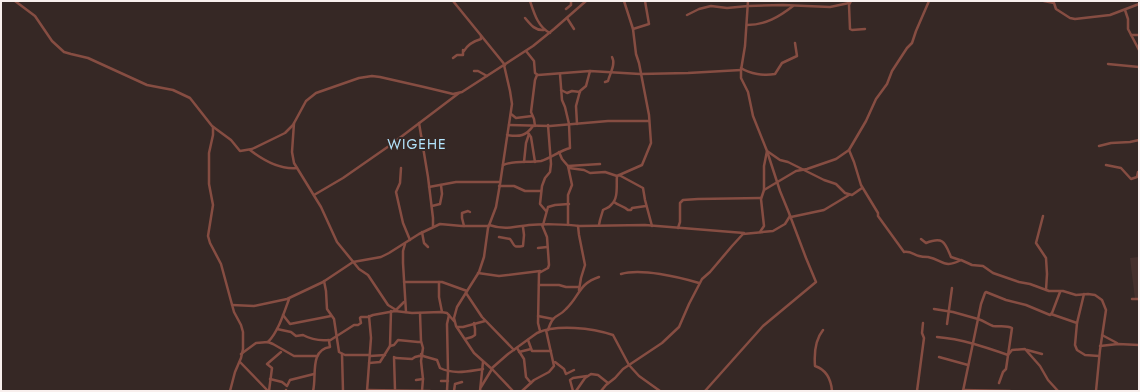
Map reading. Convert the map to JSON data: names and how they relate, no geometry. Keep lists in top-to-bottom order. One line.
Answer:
{"districts":["WIGEHE"]}
